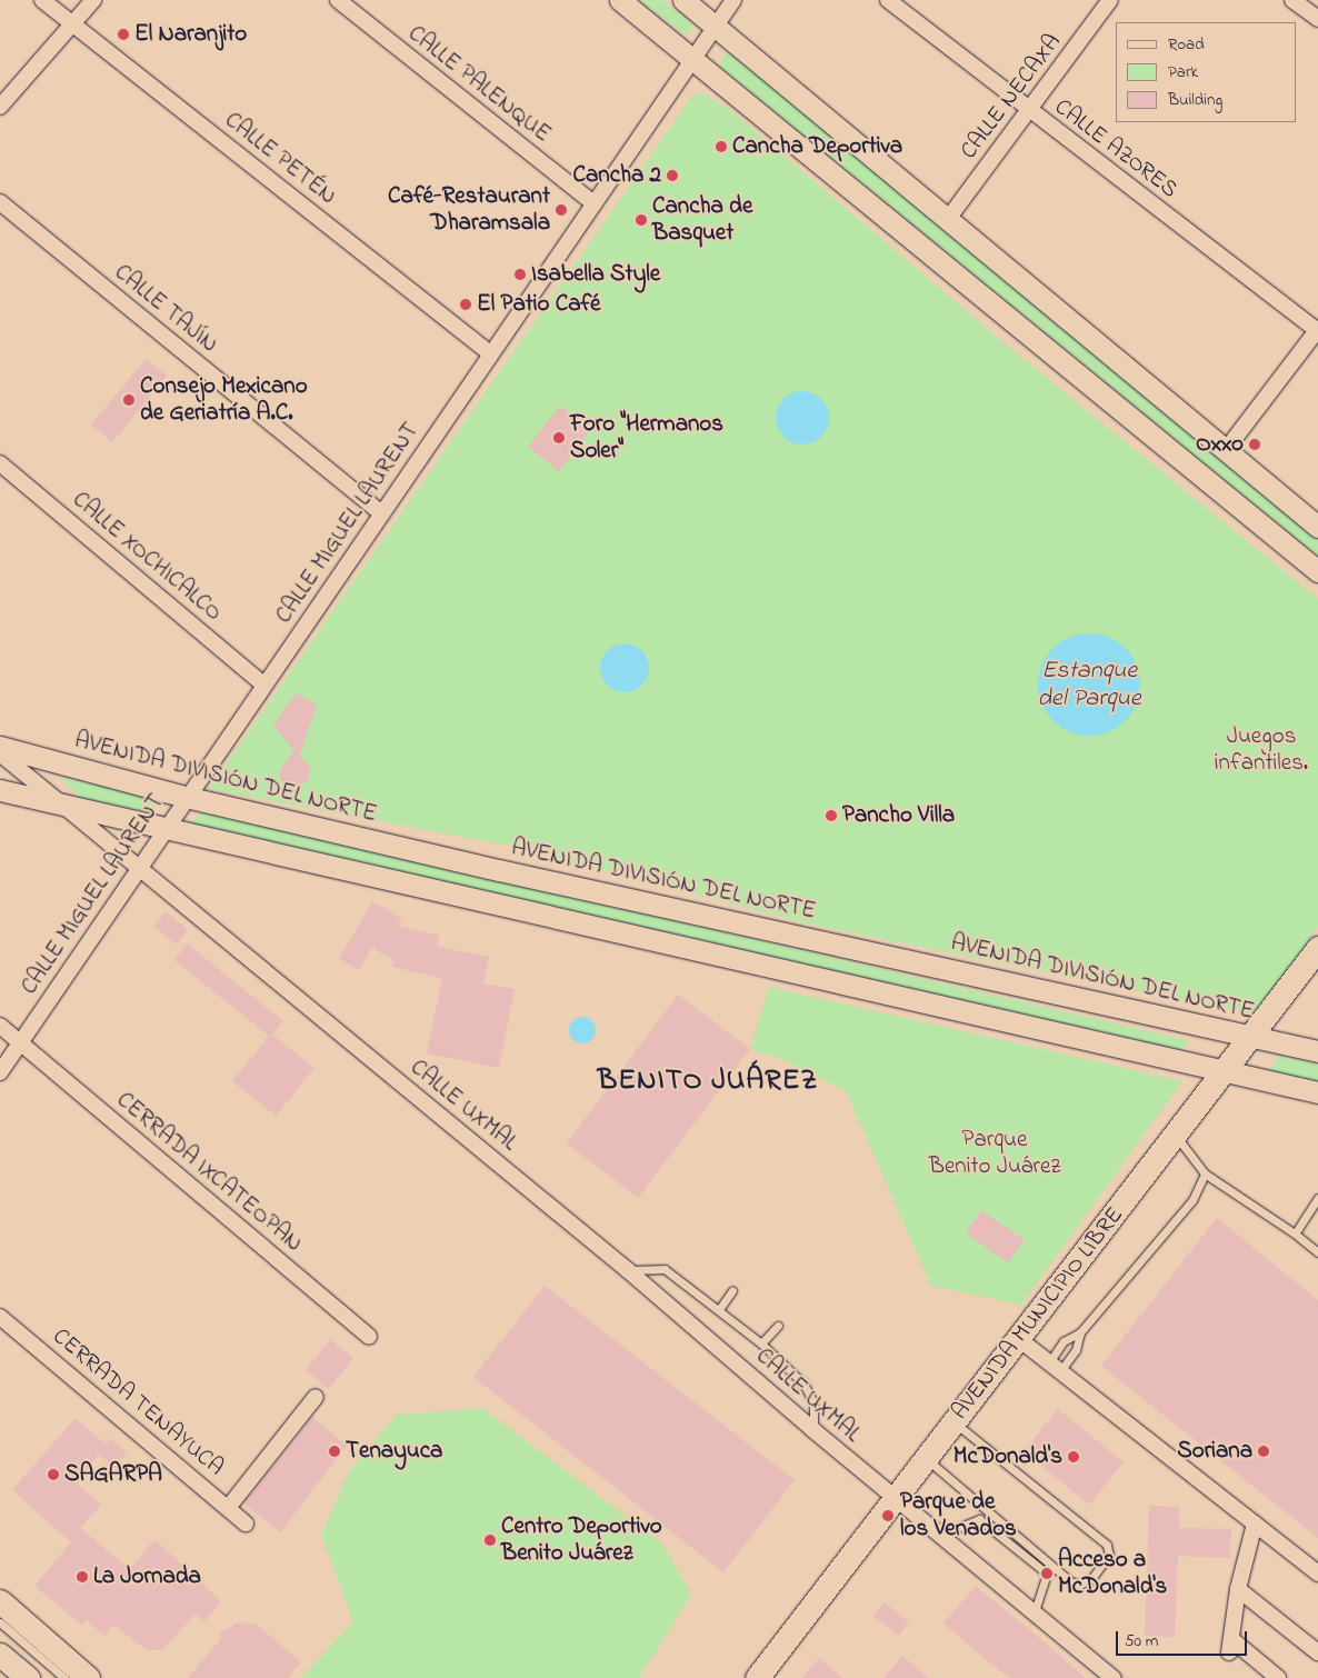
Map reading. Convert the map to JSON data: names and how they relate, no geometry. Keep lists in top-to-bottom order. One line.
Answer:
{"streets":{"main road":["AVENIDA DIVISIÓN DEL NORTE","AVENIDA MUNICIPIO LIBRE"],"street":["CALLE PALENQUE","CALLE NECAXA","CALLE AZORES","CALLE PETÉN","CALLE TAJÍN","CALLE MIGUEL LAURENT","CALLE XOCHICALCO","CALLE UXMAL","CERRADA IXCATEOPAN","CERRADA TENAYUCA"]},"crossings":[["CALLE PALENQUE","CALLE MIGUEL LAURENT"],["CALLE NECAXA","CALLE AZORES"],["CALLE PETÉN","CALLE MIGUEL LAURENT"],["CALLE TAJÍN","CALLE MIGUEL LAURENT"],["CALLE MIGUEL LAURENT","CALLE XOCHICALCO"],["CALLE MIGUEL LAURENT","AVENIDA DIVISIÓN DEL NORTE"],["CALLE MIGUEL LAURENT","CALLE UXMAL"],["CALLE MIGUEL LAURENT","CERRADA IXCATEOPAN"],["AVENIDA DIVISIÓN DEL NORTE","AVENIDA MUNICIPIO LIBRE"],["CALLE UXMAL","AVENIDA MUNICIPIO LIBRE"]],"districts":["BENITO JUÁREZ"],"water":["Estanque del Parque"],"parks":["Juegos infantiles.","Parque Benito Juárez"],"places":["El Naranjito","Cancha Deportiva","Cancha 2","Café-Restaurant Dharamsala","Cancha de Basquet","Isabella Style","El Patio Café","Consejo Mexicano de Geriatría A.C.","Foro \"Hermanos Soler\"","Oxxo","Pancho Villa","Tenayuca","Soriana","McDonald's","SAGARPA","Parque de los Venados","Centro Deportivo Benito Juárez","Acceso a McDonald's","La Jornada"],"legend":["Road","Park","Building"],"scale_bar":"50 m"}
